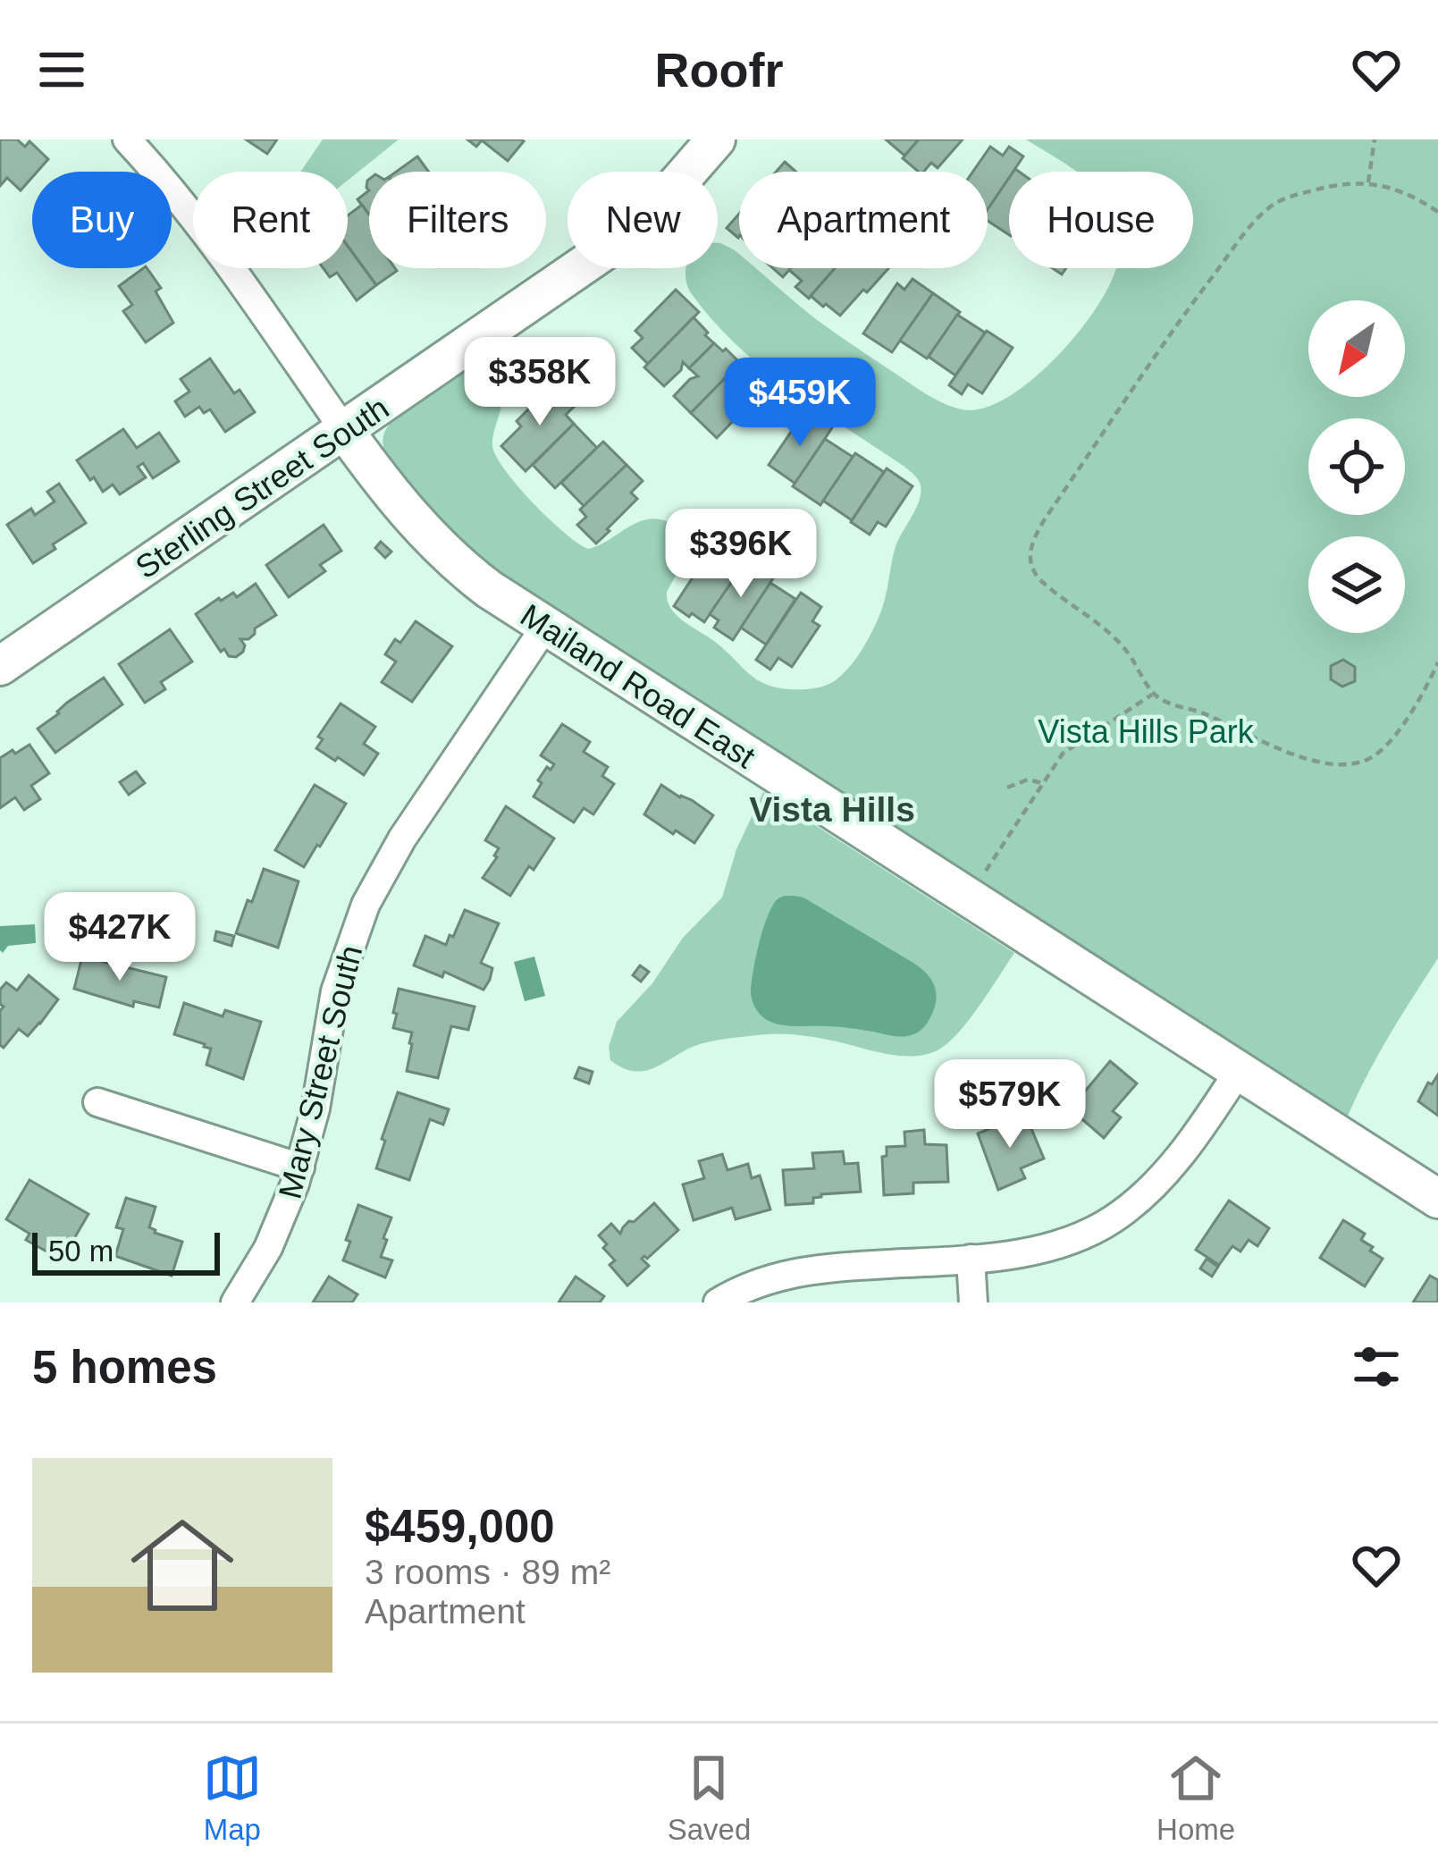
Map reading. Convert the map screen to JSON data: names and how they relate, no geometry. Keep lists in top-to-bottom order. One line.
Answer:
{"streets":{"street":["Sterling Street South","Mailand Road East","Mary Street South"]},"crossings":[["Sterling Street South","Mailand Road East"],["Mailand Road East","Mary Street South"]],"districts":["Vista Hills"],"parks":["Vista Hills Park"],"scale_bar":"50 m","north":"bottom left","page":{"header":"Roofr","chip":["Buy","Rent","Filters","New","Apartment","House"],"price":["$358K","$459K","$396K","$427K","$579K"],"scale":"50 m","heading":"5 homes","list":[{"name":"$459,000","note":"3 rooms · 89 m² · Apartment"}],"tabs":["Map","Saved","Home"]}}
